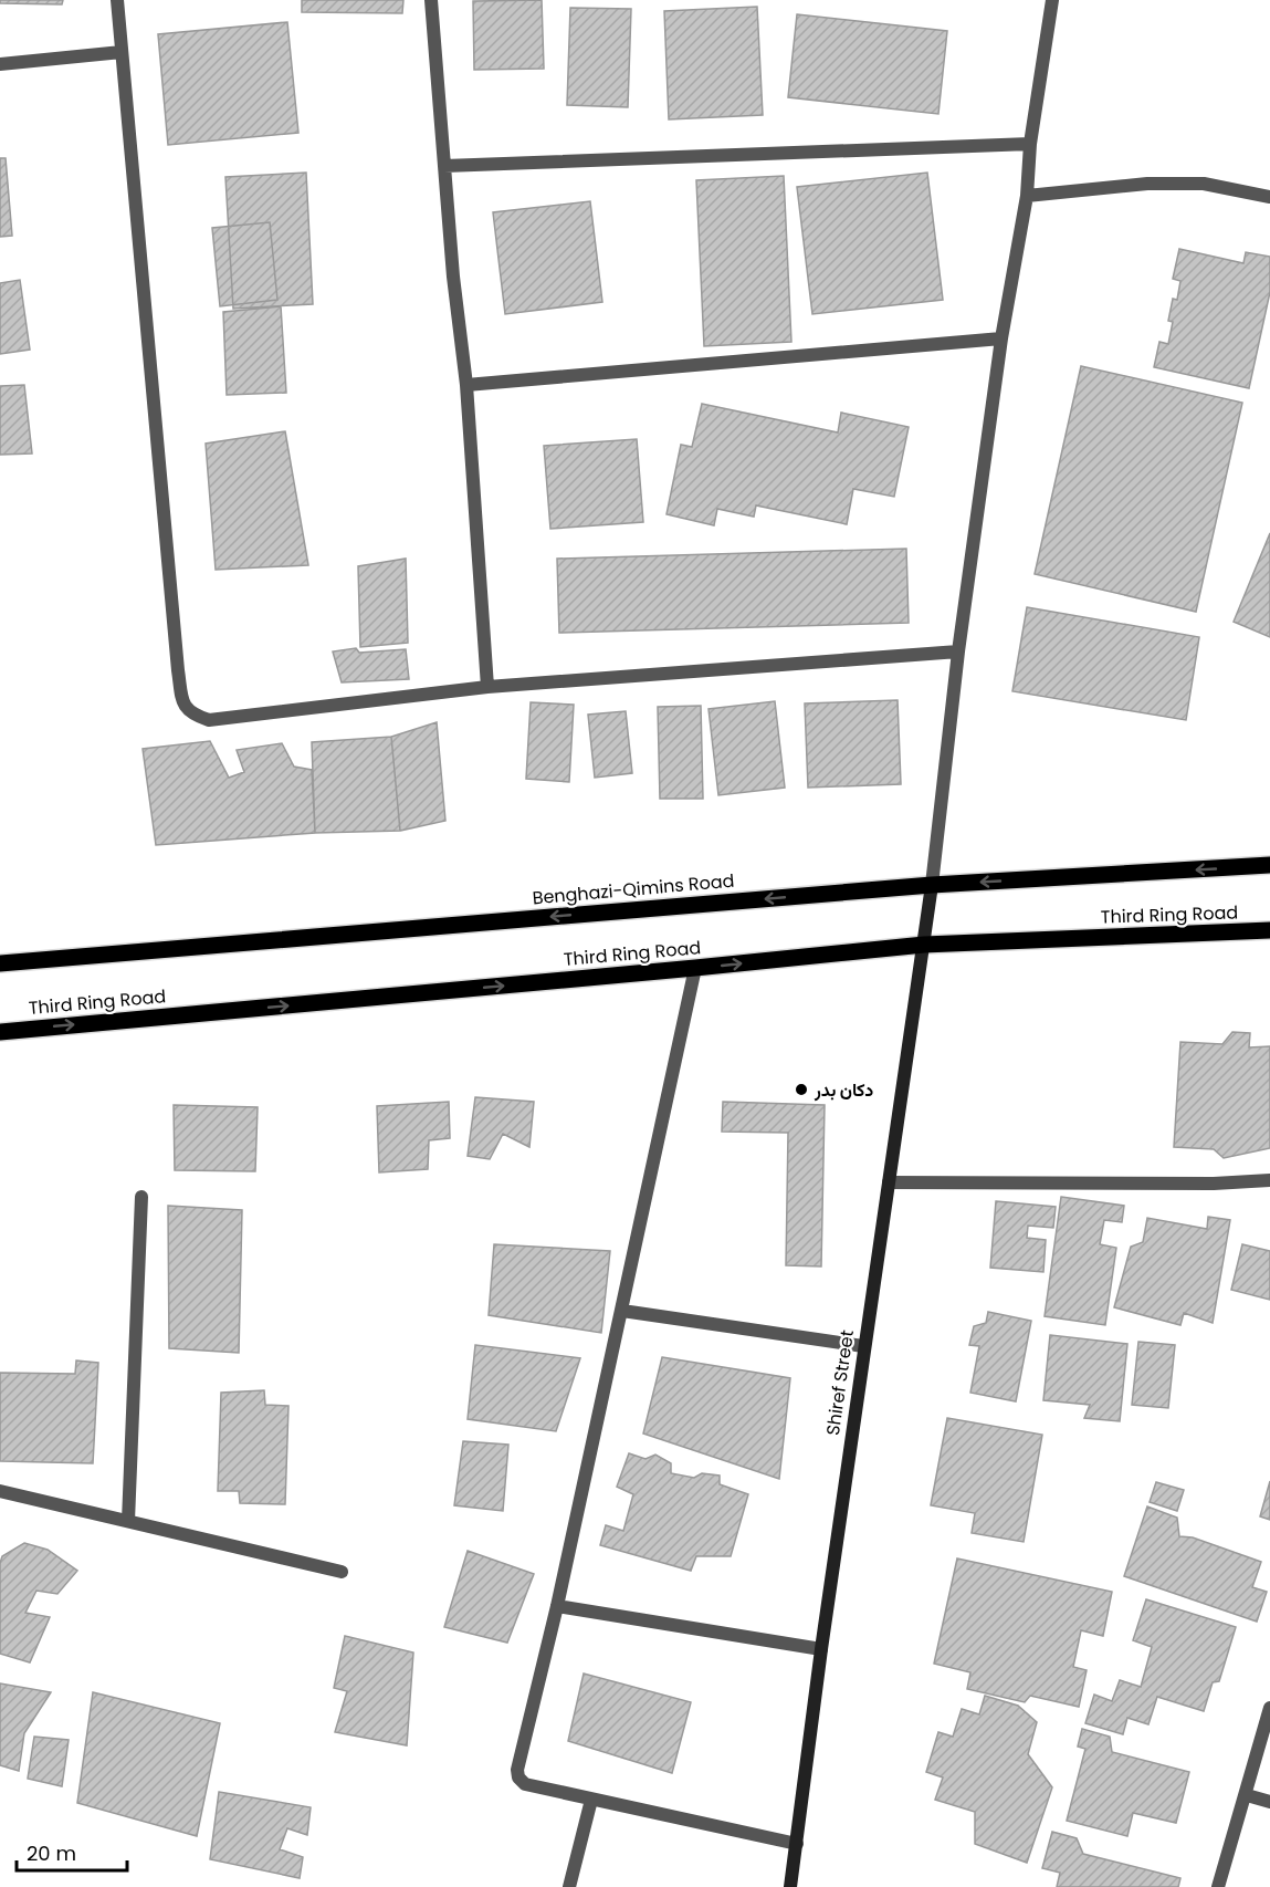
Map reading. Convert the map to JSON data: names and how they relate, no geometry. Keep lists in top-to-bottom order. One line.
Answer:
{"streets":{"main road":["Benghazi-Qimins Road","Third Ring Road","Shiref Street"]},"crossings":[["Benghazi-Qimins Road","Shiref Street"],["Third Ring Road","Shiref Street"]],"one_way":["Benghazi-Qimins Road","Third Ring Road"],"places":["دكان بدر"],"scale_bar":"20 m"}
